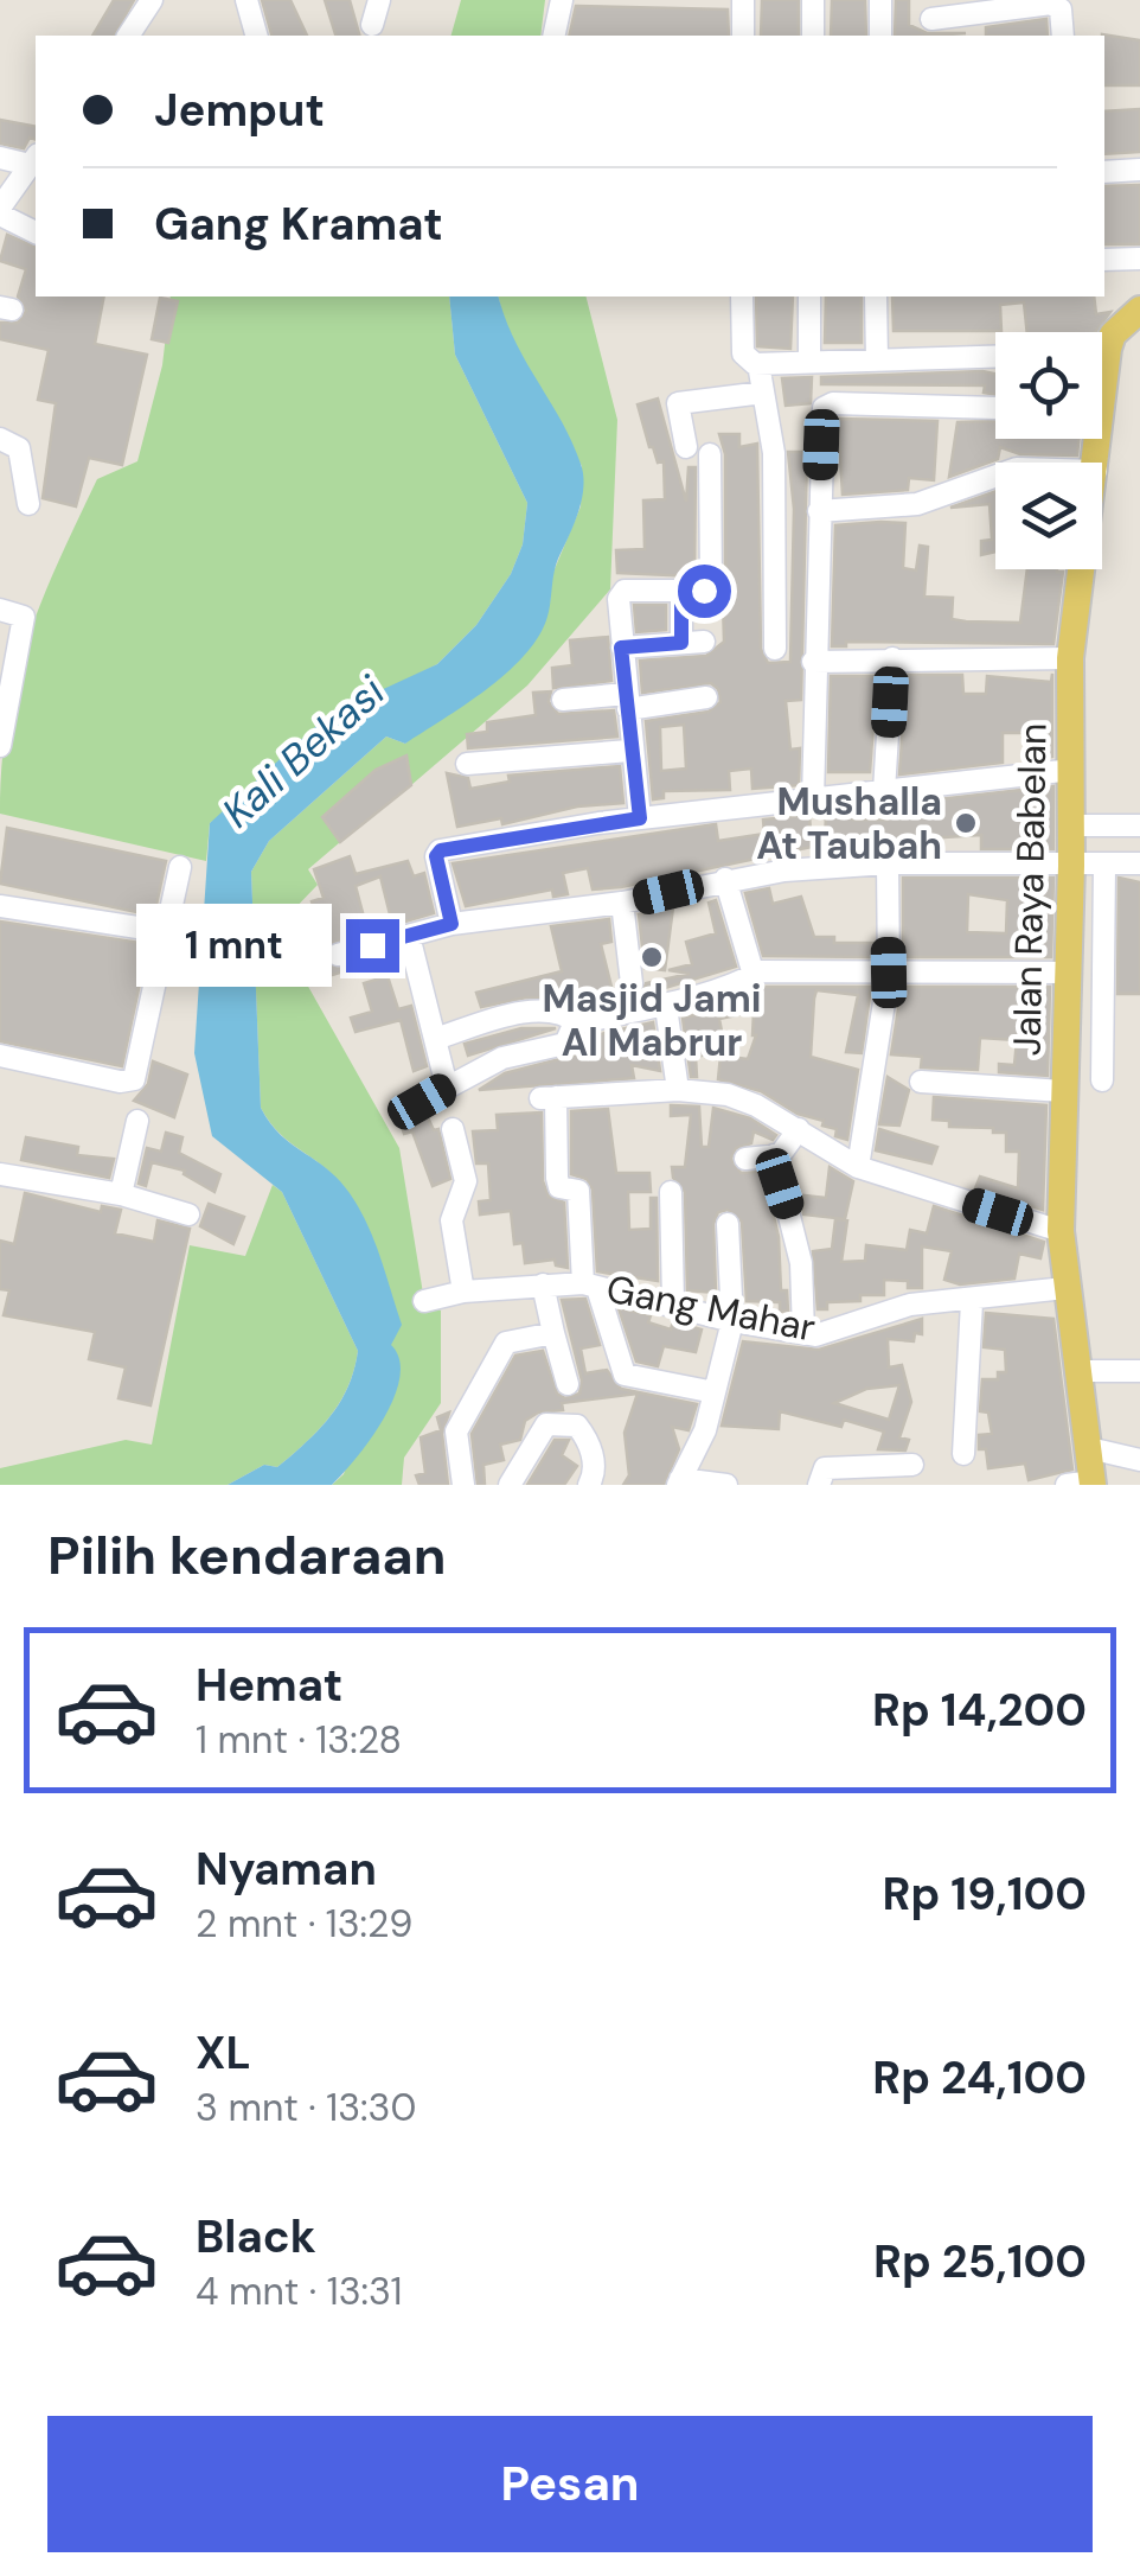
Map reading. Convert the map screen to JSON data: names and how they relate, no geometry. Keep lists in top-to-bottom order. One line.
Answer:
{"streets":{"main road":["Jalan Raya Babelan"],"street":["Gang Mahar"]},"crossings":[["Jalan Raya Babelan","Gang Mahar"]],"water":["Kali Bekasi"],"places":["Mushalla At Taubah","Masjid Jami Al Mabrur"],"page":{"banner":["Jemput","Gang Kramat"],"bubble":"1 mnt","heading":"Pilih kendaraan","list":[{"name":"Hemat","note":"1 mnt · 13:28","value":"Rp 14,200"},{"name":"Nyaman","note":"2 mnt · 13:29","value":"Rp 19,100"},{"name":"XL","note":"3 mnt · 13:30","value":"Rp 24,100"},{"name":"Black","note":"4 mnt · 13:31","value":"Rp 25,100"}],"buttons":"Pesan"}}
